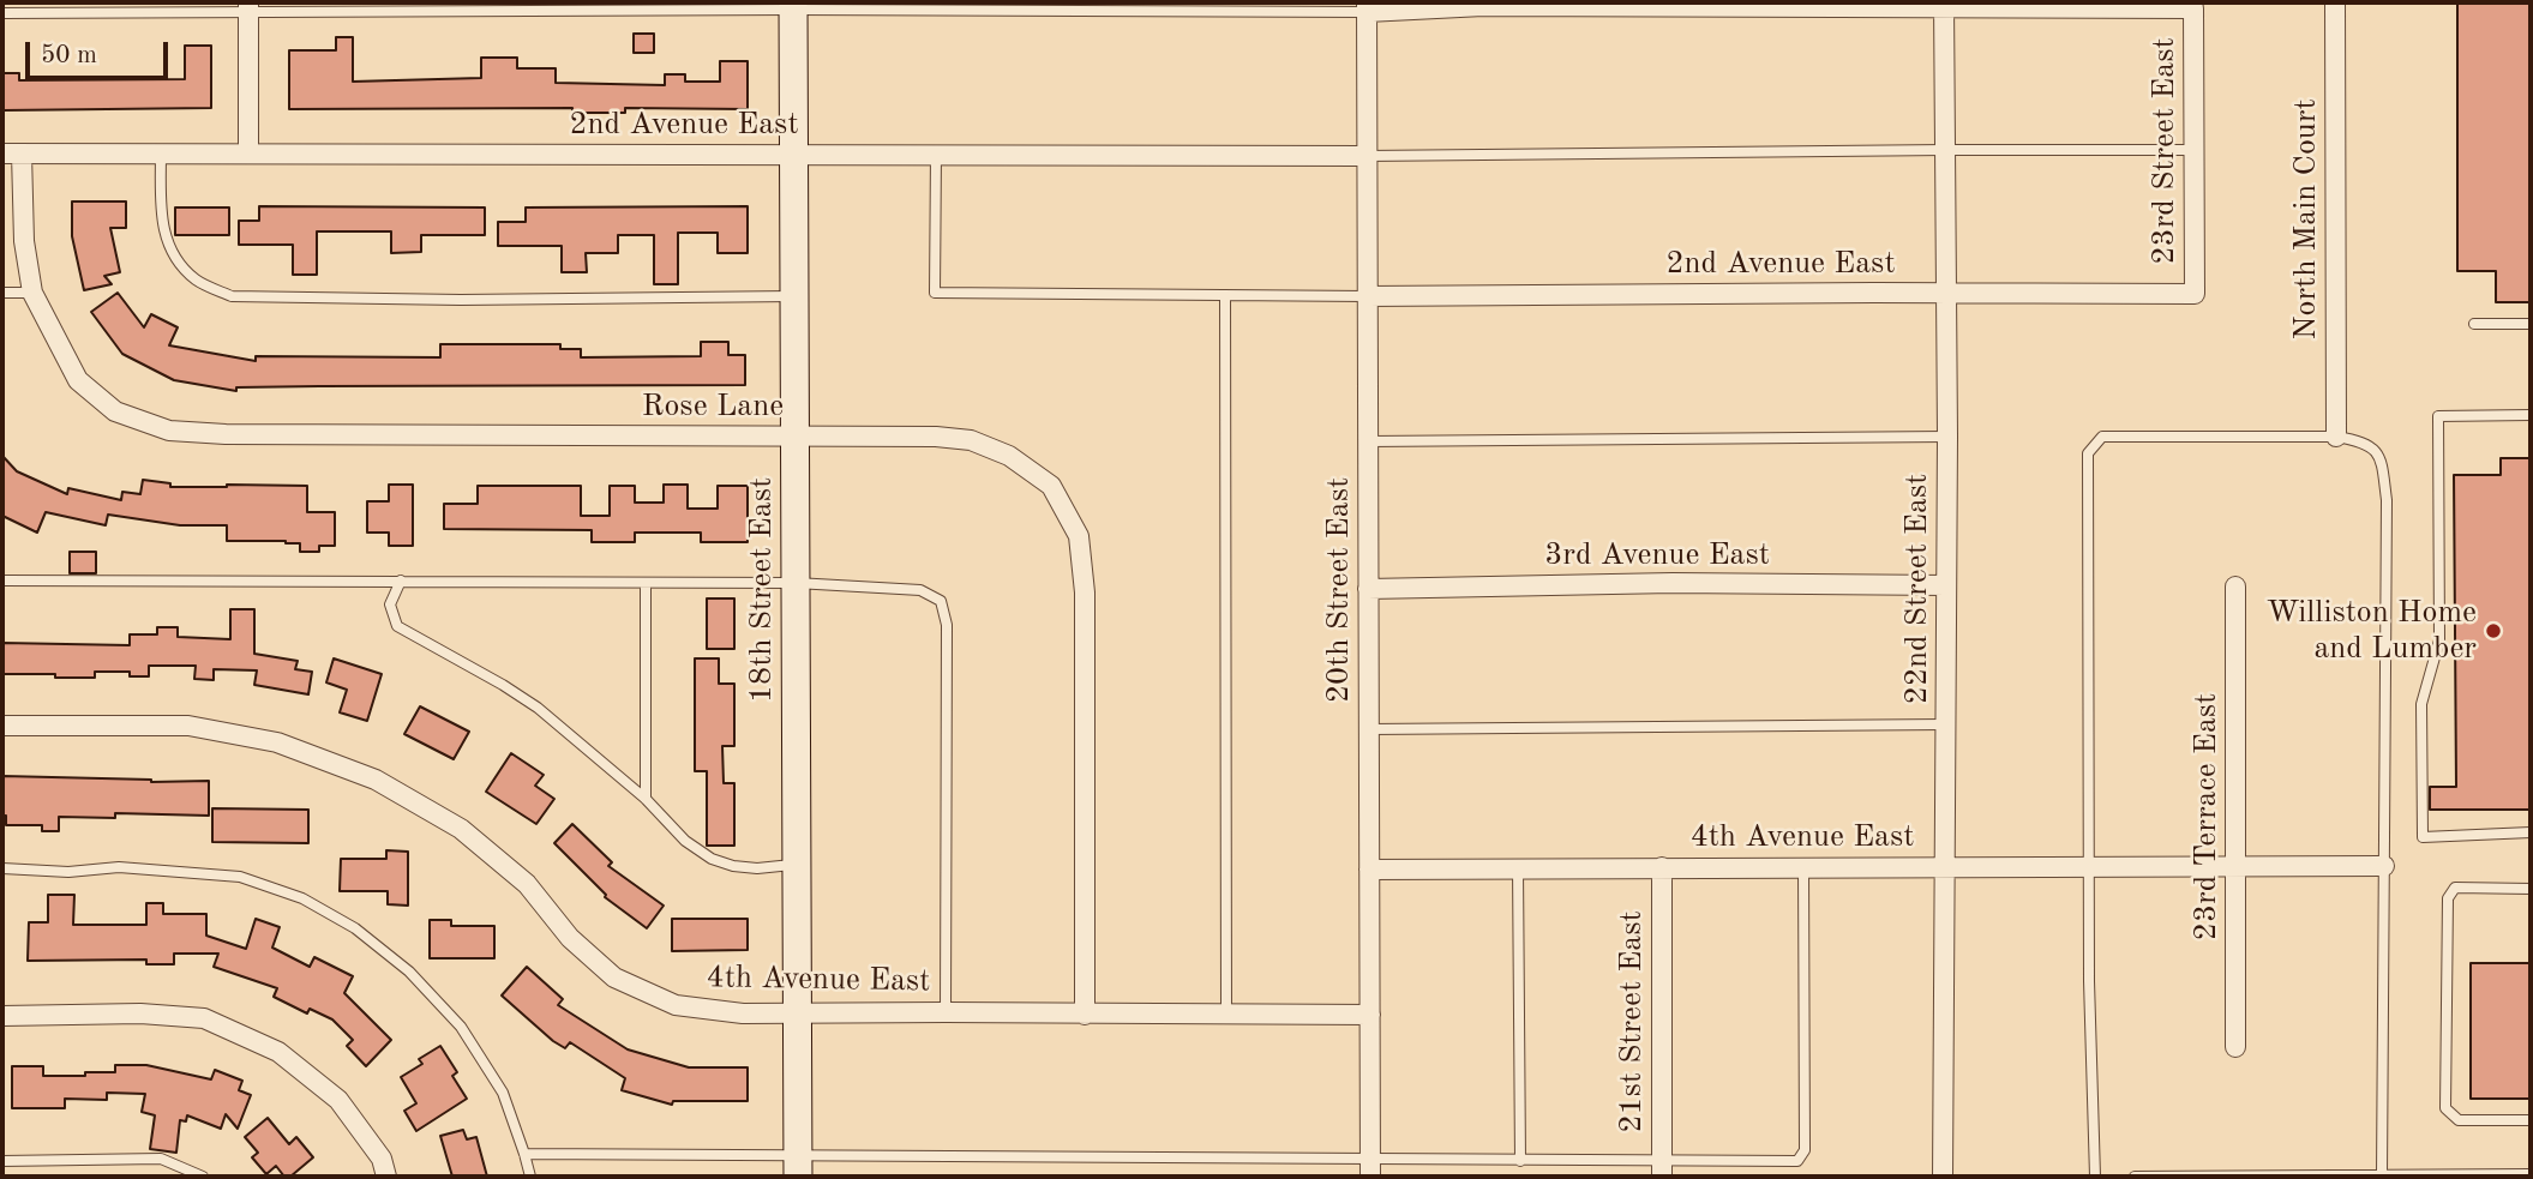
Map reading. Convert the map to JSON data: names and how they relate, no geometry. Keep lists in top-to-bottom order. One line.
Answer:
{"streets":{"street":["2nd Avenue East","23rd Street East","North Main Court","Rose Lane","3rd Avenue East","22nd Street East","18th Street East","20th Street East","23rd Terrace East","4th Avenue East","21st Street East"]},"crossings":[["2nd Avenue East","23rd Street East"],["2nd Avenue East","Rose Lane"],["2nd Avenue East","22nd Street East"],["2nd Avenue East","18th Street East"],["2nd Avenue East","20th Street East"],["23rd Street East","22nd Street East"],["Rose Lane","18th Street East"],["Rose Lane","4th Avenue East"],["3rd Avenue East","22nd Street East"],["3rd Avenue East","20th Street East"],["22nd Street East","4th Avenue East"],["18th Street East","4th Avenue East"],["20th Street East","4th Avenue East"],["23rd Terrace East","4th Avenue East"],["4th Avenue East","21st Street East"]],"places":["Williston Home and Lumber"],"scale_bar":"50 m"}
